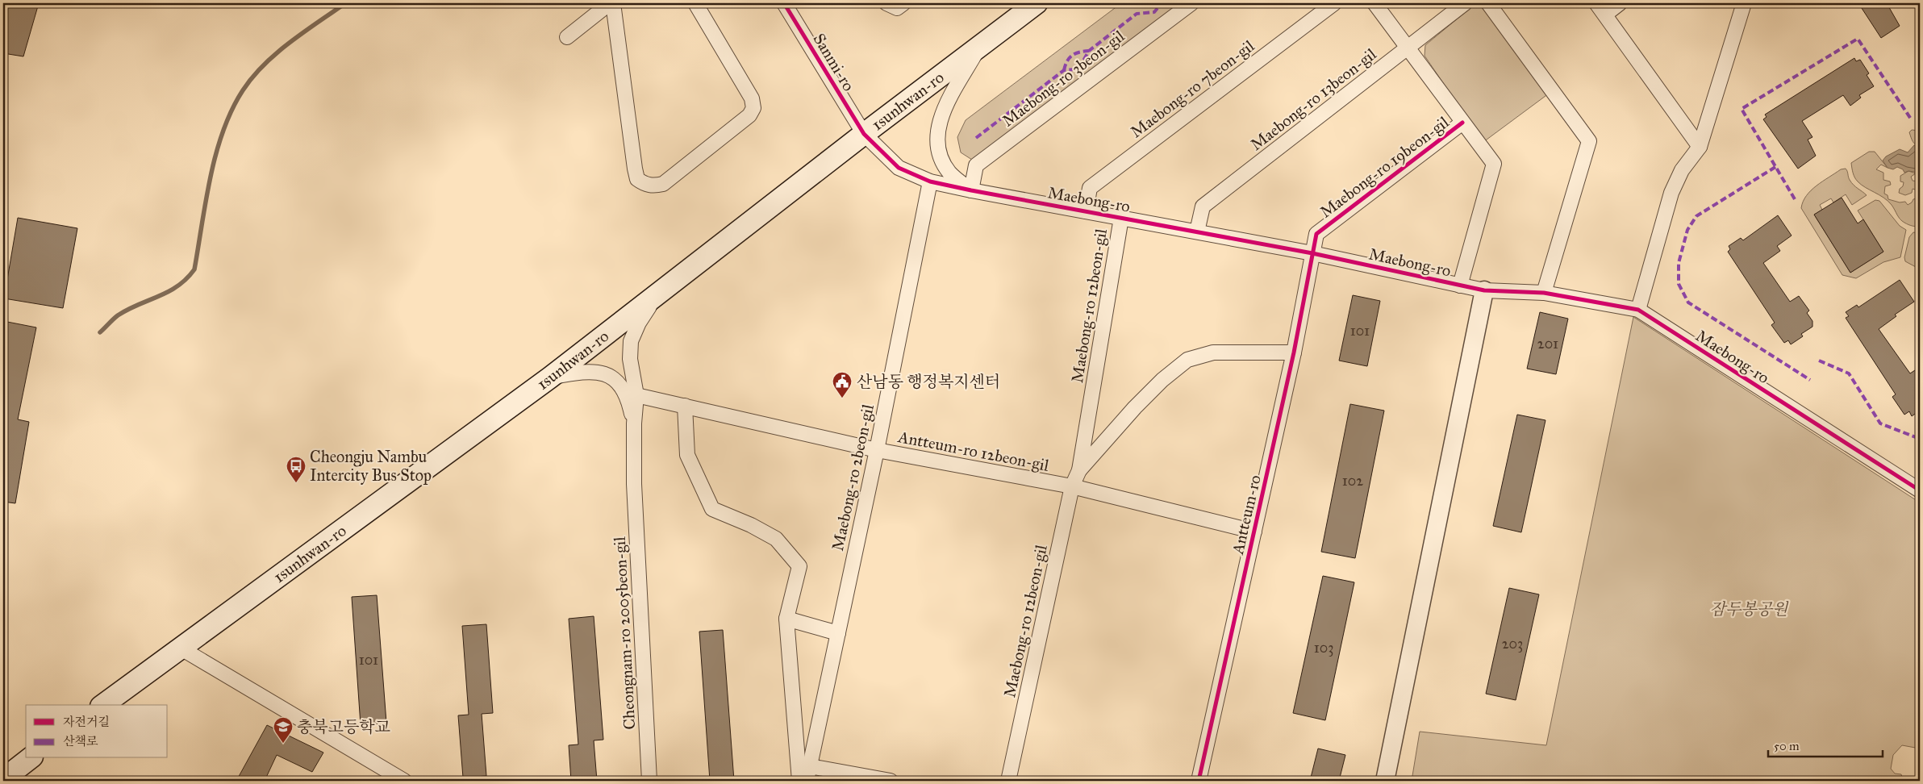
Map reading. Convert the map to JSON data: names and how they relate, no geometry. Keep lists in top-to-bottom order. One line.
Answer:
{"streets":{"main road":["1sunhwan-ro"],"street":["Sanmi-ro","Maebong-ro 3beon-gil","Maebong-ro 7beon-gil","Maebong-ro 13beon-gil","Maebong-ro 19beon-gil","Maebong-ro","Maebong-ro 12beon-gil","Antteum-ro 12beon-gil","Maebong-ro 2beon-gil","Antteum-ro","Cheongnam-ro 2005beon-gil"]},"crossings":[["Sanmi-ro","1sunhwan-ro"],["Sanmi-ro","Maebong-ro"],["Maebong-ro 3beon-gil","Maebong-ro"],["Maebong-ro 7beon-gil","Maebong-ro"],["Maebong-ro 13beon-gil","Maebong-ro"],["1sunhwan-ro","Maebong-ro"],["Maebong-ro 19beon-gil","Maebong-ro"],["Maebong-ro 19beon-gil","Antteum-ro"],["Maebong-ro","Maebong-ro 12beon-gil"],["Maebong-ro","Maebong-ro 2beon-gil"],["Maebong-ro","Antteum-ro"],["Maebong-ro 12beon-gil","Antteum-ro 12beon-gil"],["Maebong-ro 12beon-gil","Antteum-ro"],["Antteum-ro 12beon-gil","Maebong-ro 2beon-gil"],["Antteum-ro 12beon-gil","Antteum-ro"]],"parks":["잠두봉공원"],"places":{"public building":["산남동 행정복지센터"],"bus stop":["Cheongju Nambu Intercity Bus Stop"],"school or university":["충북고등학교"]},"house_numbers":["101","201","102","203","103","101"],"legend":["자전거길","산책로"],"scale_bar":"50 m"}
